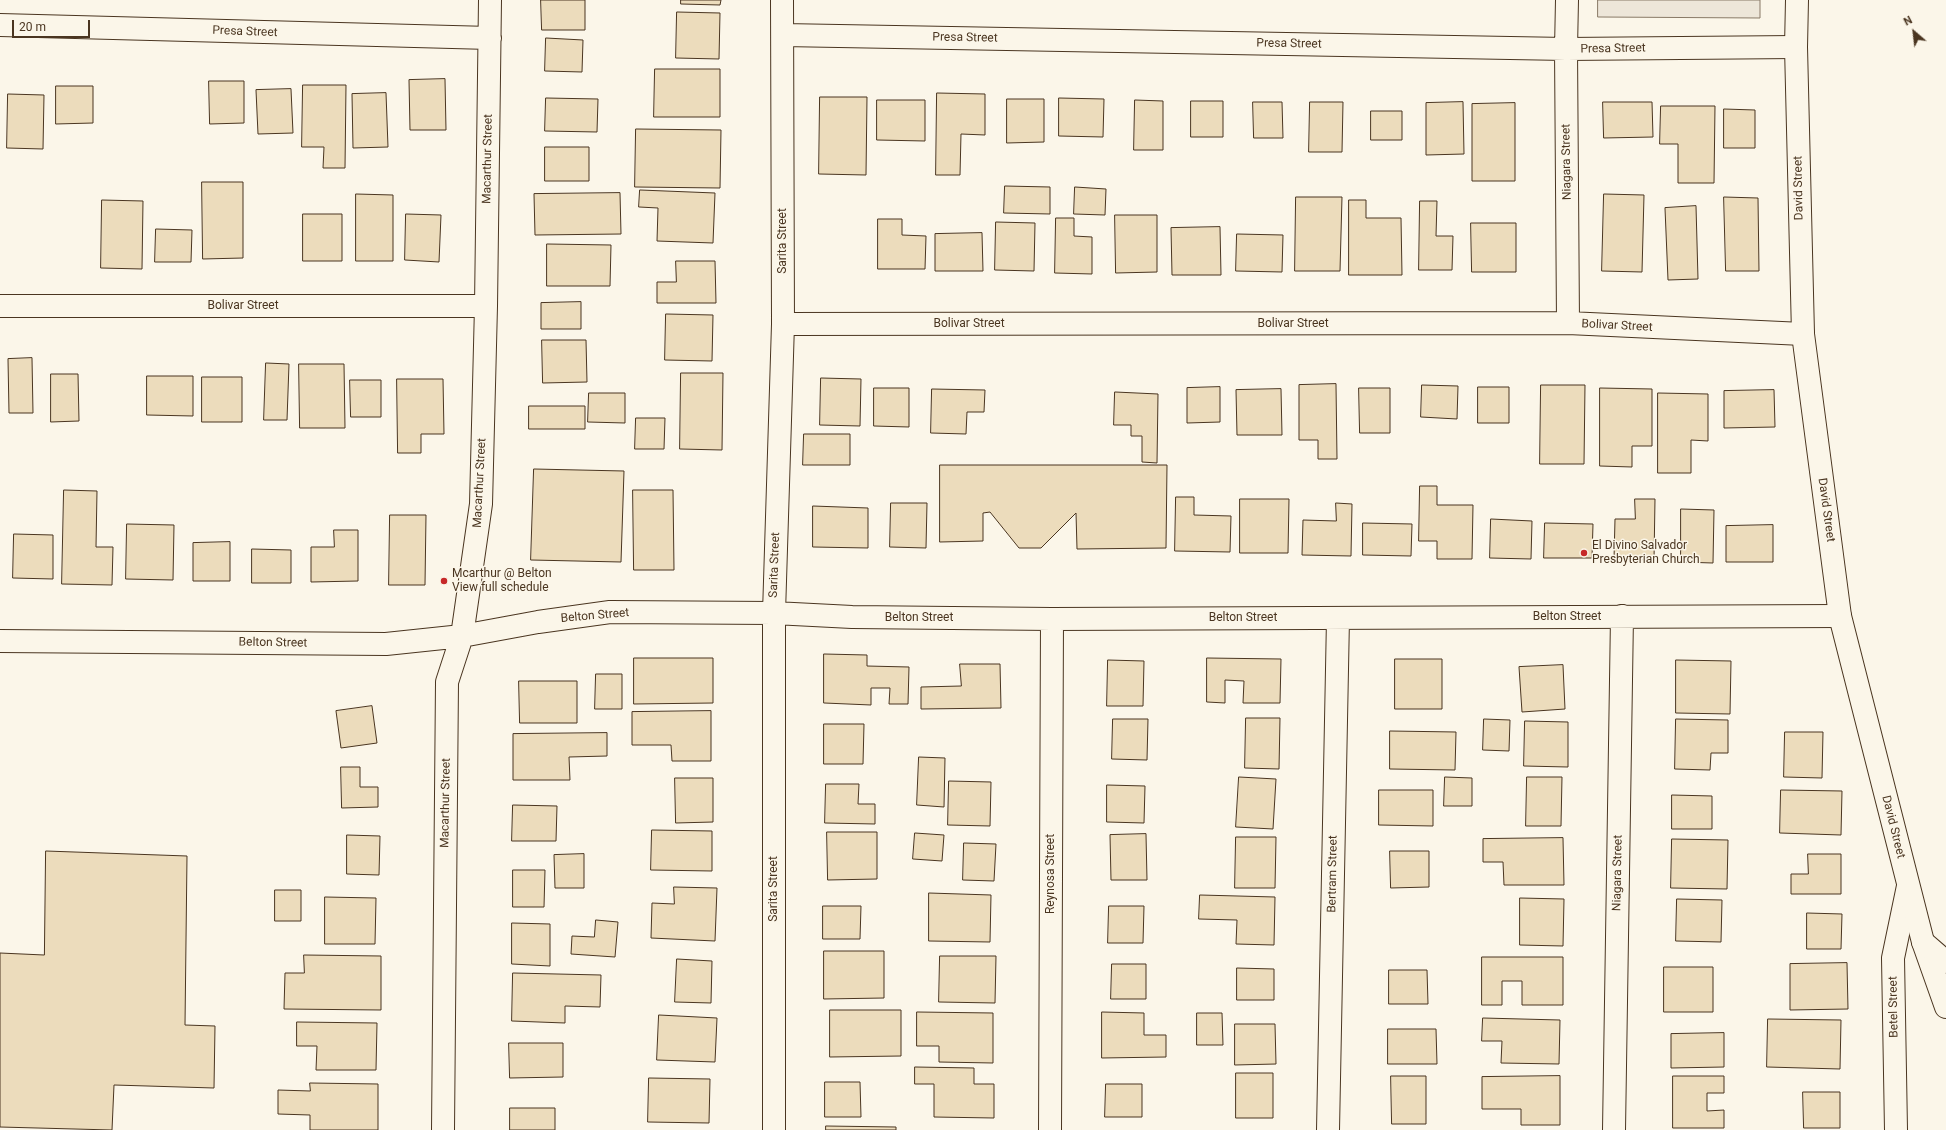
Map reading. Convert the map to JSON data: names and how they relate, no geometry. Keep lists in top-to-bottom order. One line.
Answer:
{"streets":{"main road":["Presa Street","Macarthur Street","Niagara Street","David Street","Sarita Street","Bolivar Street","Belton Street","Reynosa Street","Bertram Street","Betel Street"]},"crossings":[["Presa Street","Macarthur Street"],["Presa Street","Niagara Street"],["Presa Street","David Street"],["Presa Street","Sarita Street"],["Macarthur Street","Bolivar Street"],["Macarthur Street","Belton Street"],["Niagara Street","Bolivar Street"],["Niagara Street","Belton Street"],["David Street","Bolivar Street"],["David Street","Belton Street"],["David Street","Betel Street"],["Sarita Street","Bolivar Street"],["Sarita Street","Belton Street"],["Belton Street","Reynosa Street"],["Belton Street","Bertram Street"]],"places":["El Divino Salvador Presbyterian Church","Mcarthur @ Belton View full schedule"],"scale_bar":"20 m","north":"top left"}
